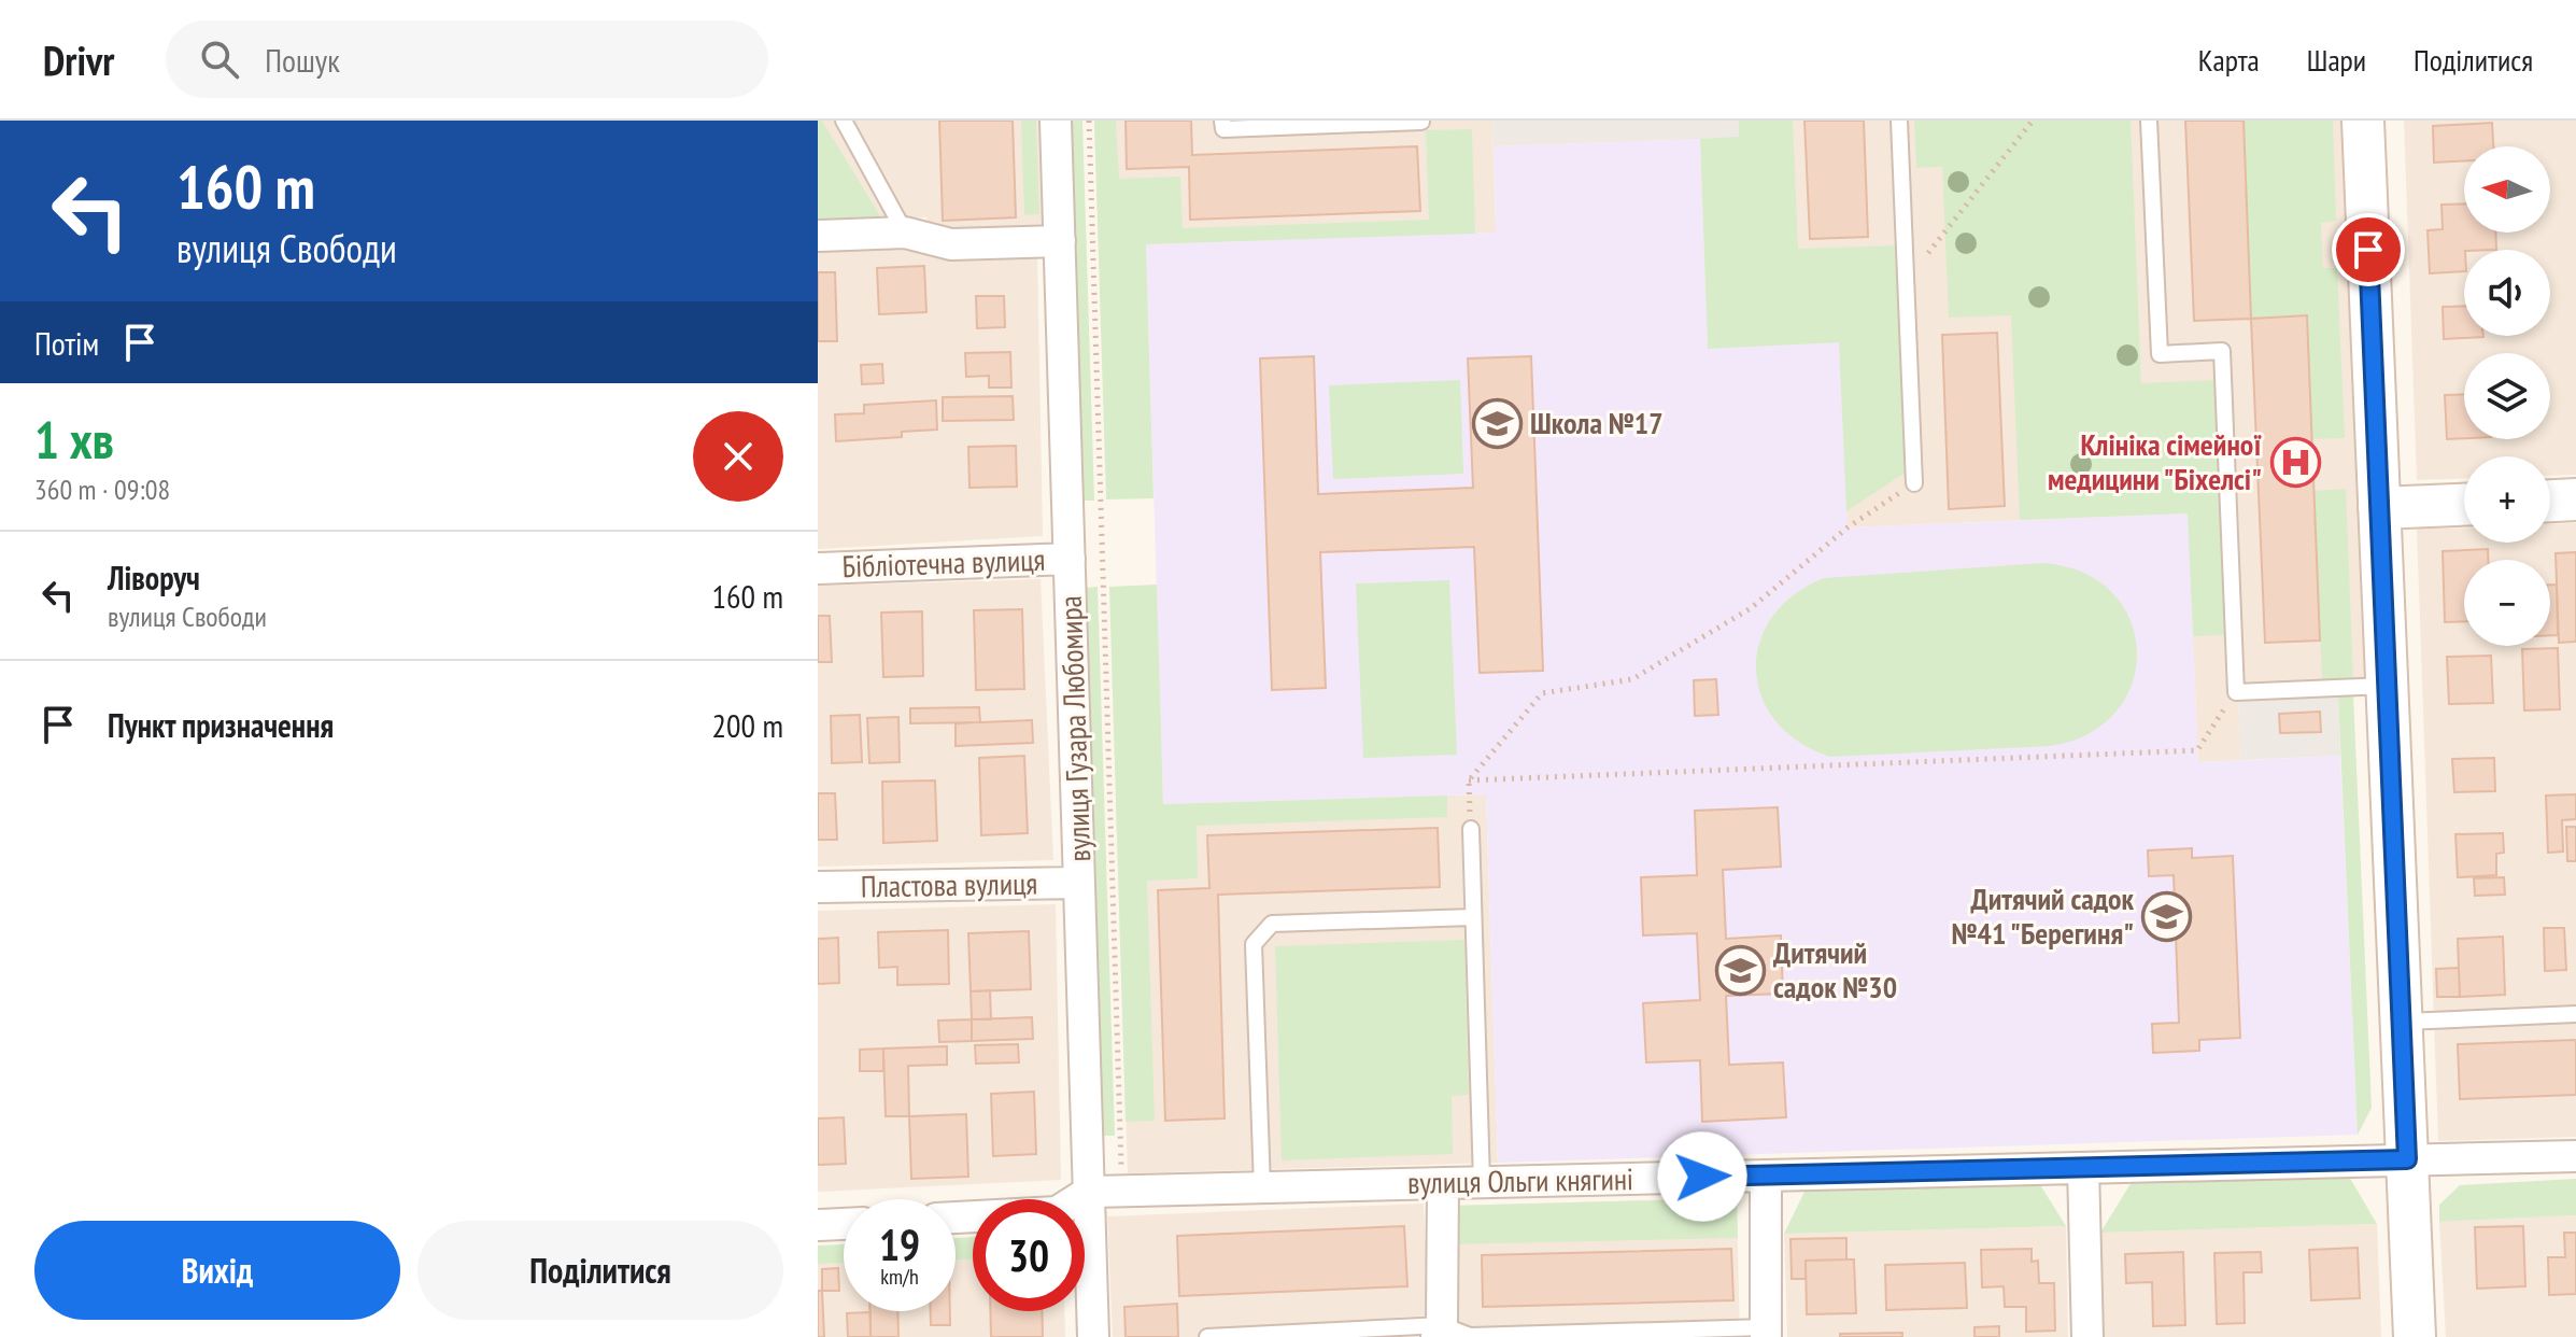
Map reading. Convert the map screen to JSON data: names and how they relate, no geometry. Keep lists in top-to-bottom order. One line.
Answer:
{"streets":{"street":["Бібліотечна вулиця","вулиця Гузара Любомира","Пластова вулиця","вулиця Ольги княгині"]},"crossings":[["Бібліотечна вулиця","вулиця Гузара Любомира"],["вулиця Гузара Любомира","Пластова вулиця"],["вулиця Гузара Любомира","вулиця Ольги княгині"]],"places":{"school or university":["Школа №17","Дитячий садок №41 \"Берегиня\"","Дитячий садок №30"],"hospital":["Клініка сімейної медицини \"Біхелсі\""]},"north":"left","page":{"header":"Drivr","search":"Пошук","nav":["Карта","Шари","Поділитися"],"turn":["160 m","вулиця Свободи"],"map_buttons":["+","−"],"then":"Потім","heading":["1 хв","360 m · 09:08"],"list":[{"name":"Ліворуч","note":"вулиця Свободи","value":"160 m"},{"name":"Пункт призначення","value":"200 m"}],"speed":"19 km/h","limit":"30","buttons":["Вихід","Поділитися"]}}
